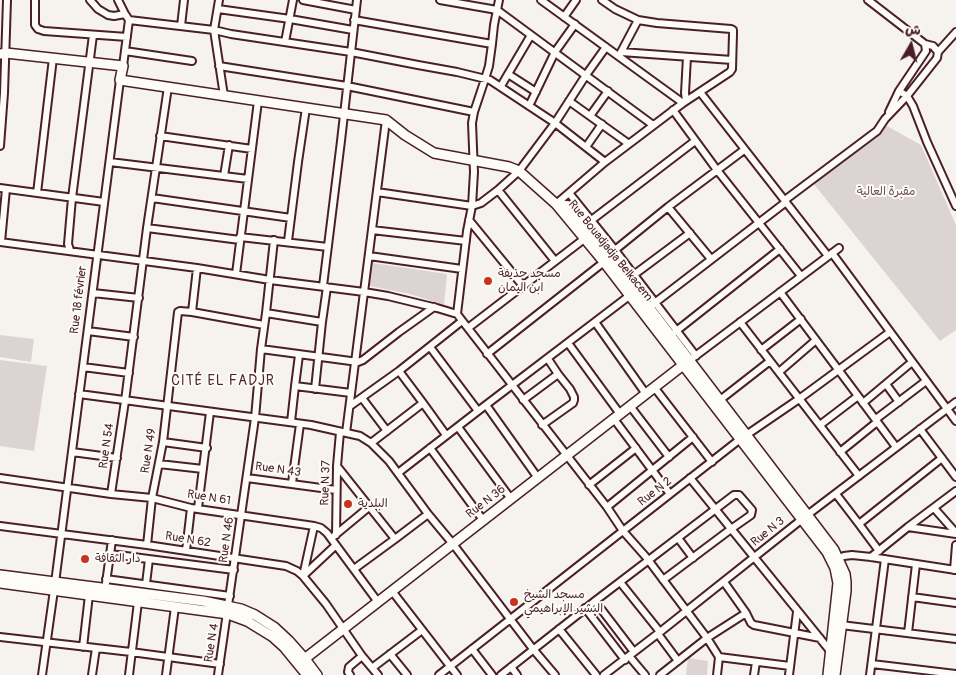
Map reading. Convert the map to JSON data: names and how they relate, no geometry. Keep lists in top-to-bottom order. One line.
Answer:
{"streets":{"street":["Rue Bouadjadja Belkacem","Rue 18 février","Rue N 54","Rue N 49","Rue N 43","Rue N 37","Rue N 2","Rue N 61","Rue N 36","Rue N 3","Rue N 62","Rue N 46","Rue N 4"]},"crossings":[["Rue Bouadjadja Belkacem","Rue N 2"],["Rue Bouadjadja Belkacem","Rue N 36"],["Rue Bouadjadja Belkacem","Rue N 3"],["Rue 18 février","Rue N 61"],["Rue 18 février","Rue N 62"],["Rue N 54","Rue N 61"],["Rue N 49","Rue N 61"],["Rue N 49","Rue N 62"],["Rue N 43","Rue N 37"],["Rue N 43","Rue N 46"],["Rue N 37","Rue N 61"],["Rue N 61","Rue N 36"],["Rue N 61","Rue N 46"],["Rue N 36","Rue N 62"],["Rue N 62","Rue N 46"],["Rue N 46","Rue N 4"]],"districts":["CITÉ EL FADJR"],"parks":["مقبرة العالية"],"places":["مسجد حذيفة ابن اليمان","البلدية","دار الثقافة","مسجد الشيخ البشير الإبراهيمي"],"north":"top"}
